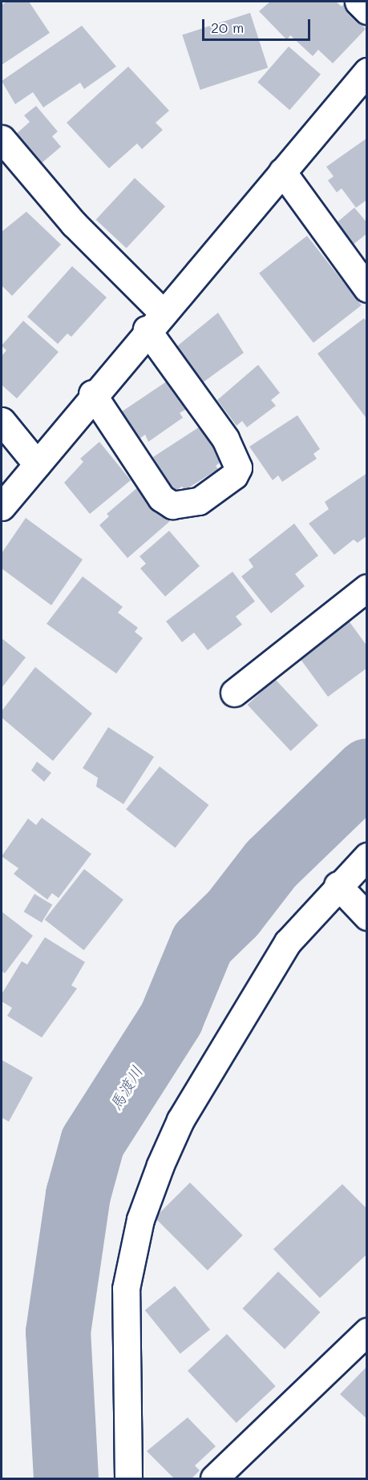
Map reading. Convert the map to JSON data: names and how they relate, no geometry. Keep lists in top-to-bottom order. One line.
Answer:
{"water":["馬渡川"],"scale_bar":"20 m"}
